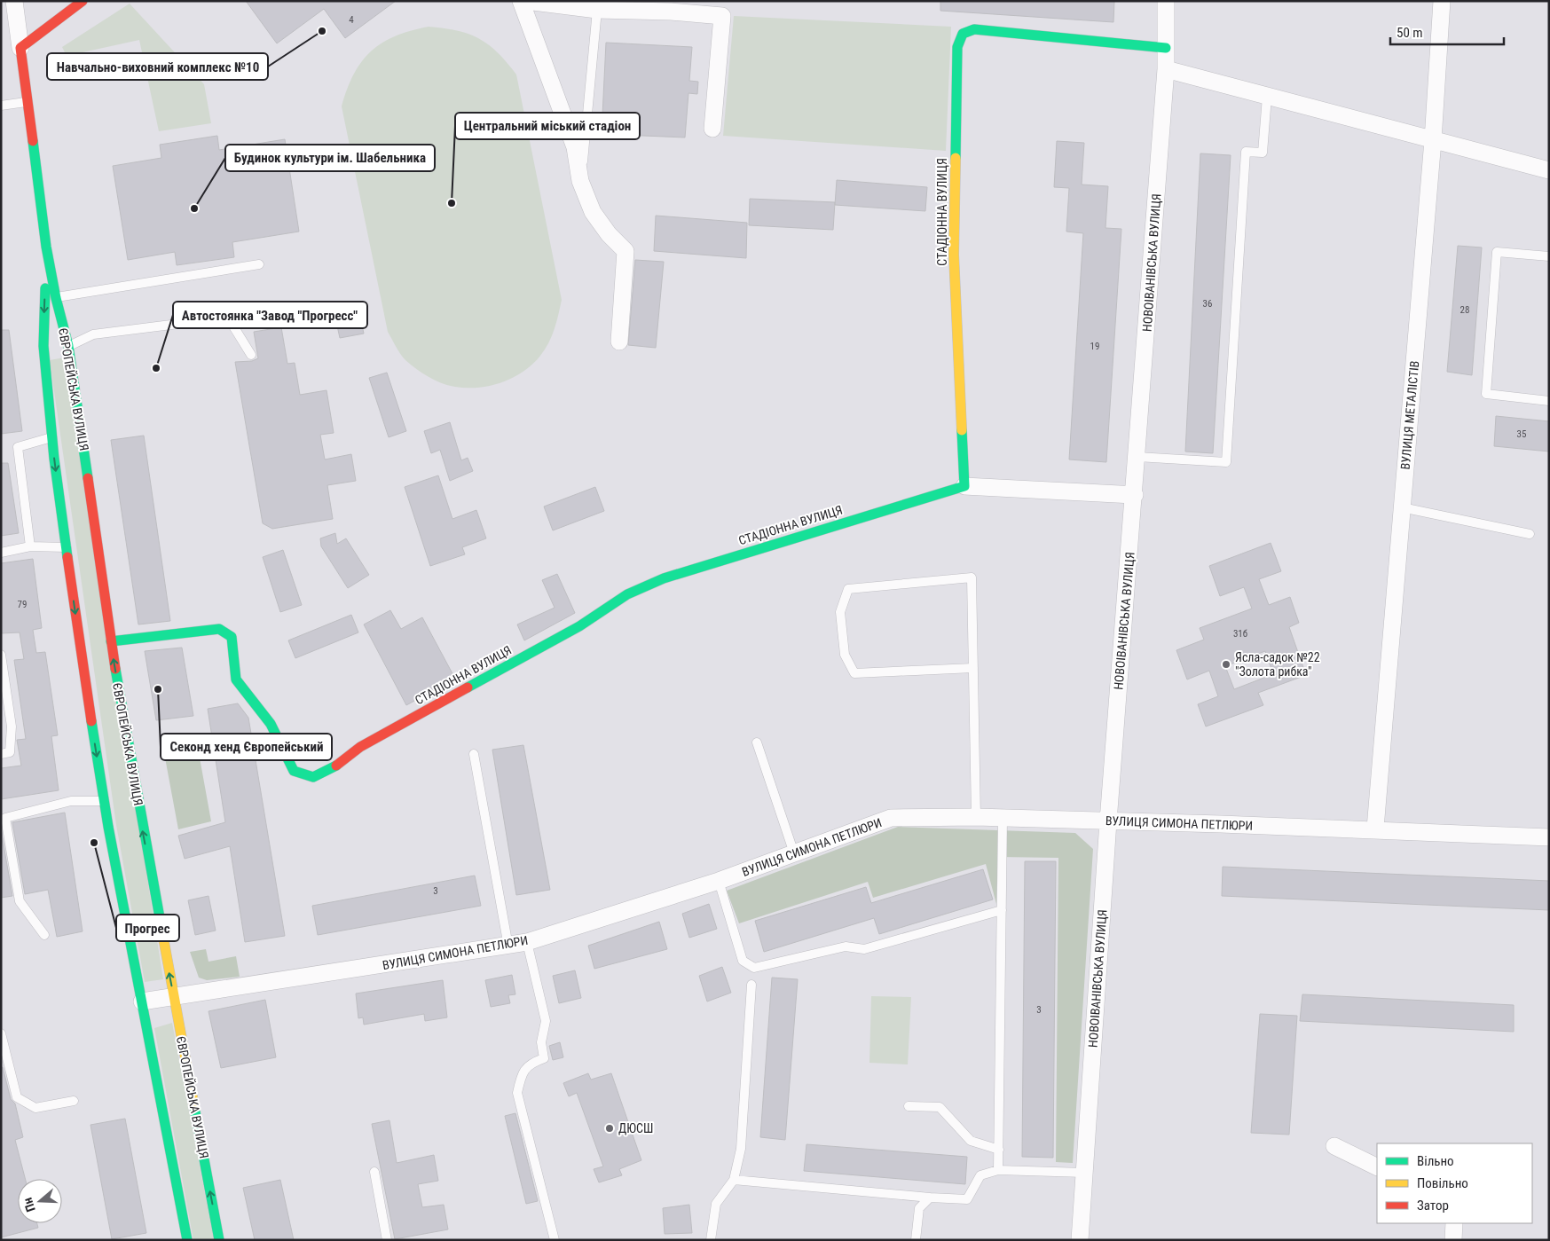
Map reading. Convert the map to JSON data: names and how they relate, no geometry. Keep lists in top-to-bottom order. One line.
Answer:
{"streets":{"street":["СТАДІОННА ВУЛИЦЯ","НОВОІВАНІВСЬКА ВУЛИЦЯ","ЄВРОПЕЙСЬКА ВУЛИЦЯ","ВУЛИЦЯ МЕТАЛІСТІВ","ВУЛИЦЯ СИМОНА ПЕТЛЮРИ"]},"crossings":[["СТАДІОННА ВУЛИЦЯ","НОВОІВАНІВСЬКА ВУЛИЦЯ"],["СТАДІОННА ВУЛИЦЯ","ЄВРОПЕЙСЬКА ВУЛИЦЯ"],["НОВОІВАНІВСЬКА ВУЛИЦЯ","ВУЛИЦЯ СИМОНА ПЕТЛЮРИ"],["ЄВРОПЕЙСЬКА ВУЛИЦЯ","ВУЛИЦЯ СИМОНА ПЕТЛЮРИ"],["ВУЛИЦЯ МЕТАЛІСТІВ","ВУЛИЦЯ СИМОНА ПЕТЛЮРИ"]],"places":["Навчально-виховний комплекс №10","Центральний міський стадіон","Будинок культури ім. Шабельника","Автостоянка \"Завод \"Прогресс\"","Ясла-садок №22 \"Золота рибка\"","Секонд хенд Європейський","Прогрес","ДЮСШ"],"house_numbers":["4","36","28","19","35","79","31б","3","3"],"legend":["Вільно","Повільно","Затор"],"scale_bar":"50 m","north":"left"}
